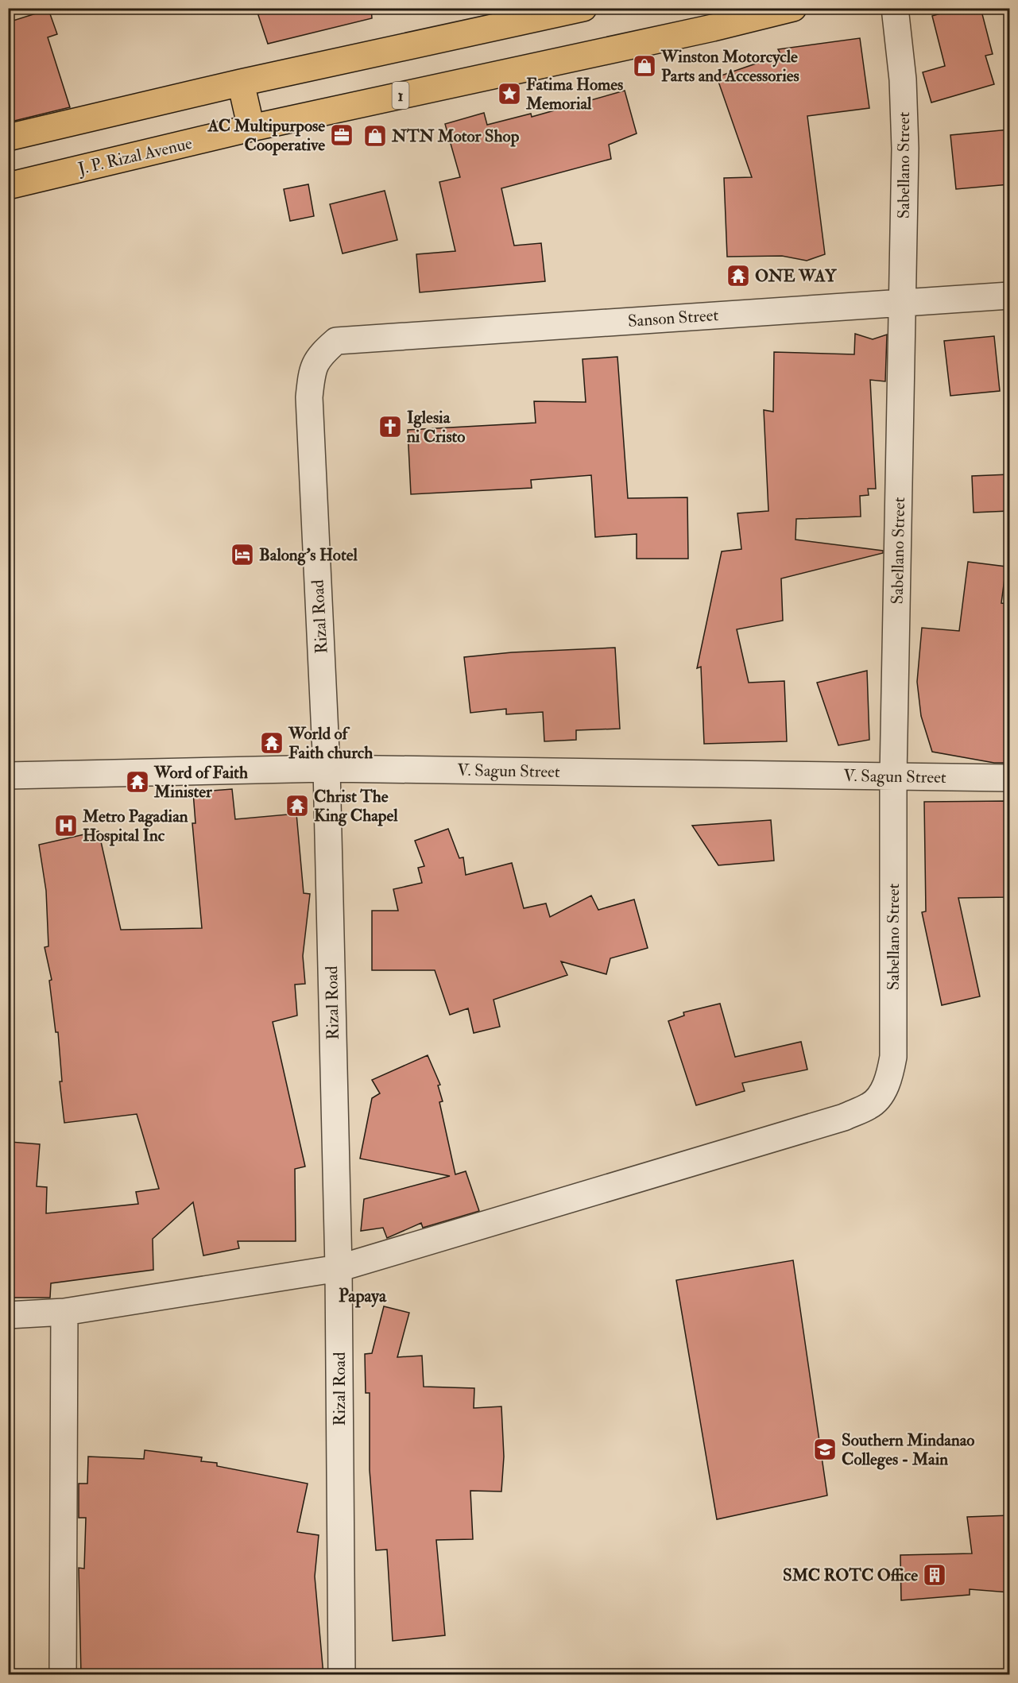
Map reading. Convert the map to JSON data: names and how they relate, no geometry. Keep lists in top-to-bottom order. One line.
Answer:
{"streets":{"main road":["1","J. P. Rizal Avenue"],"street":["Sabellano Street","Sanson Street","Rizal Road","V. Sagun Street"]},"crossings":[["Sabellano Street","Sanson Street"],["Sabellano Street","Rizal Road"],["Sabellano Street","V. Sagun Street"],["Sanson Street","Rizal Road"],["Rizal Road","V. Sagun Street"]],"districts":["Papaya"],"places":{"shop":["Winston Motorcycle Parts and Accessories","NTN Motor Shop"],"place":["Fatima Homes Memorial"],"office":["AC Multipurpose Cooperative"],"temple":["ONE WAY","World of Faith church","Word of Faith Minister","Christ The King Chapel"],"church":["Iglesia ni Cristo"],"hotel":["Balong's Hotel"],"hospital":["Metro Pagadian Hospital Inc"],"school or university":["Southern Mindanao Colleges - Main"],"building":["SMC ROTC Office"]}}
